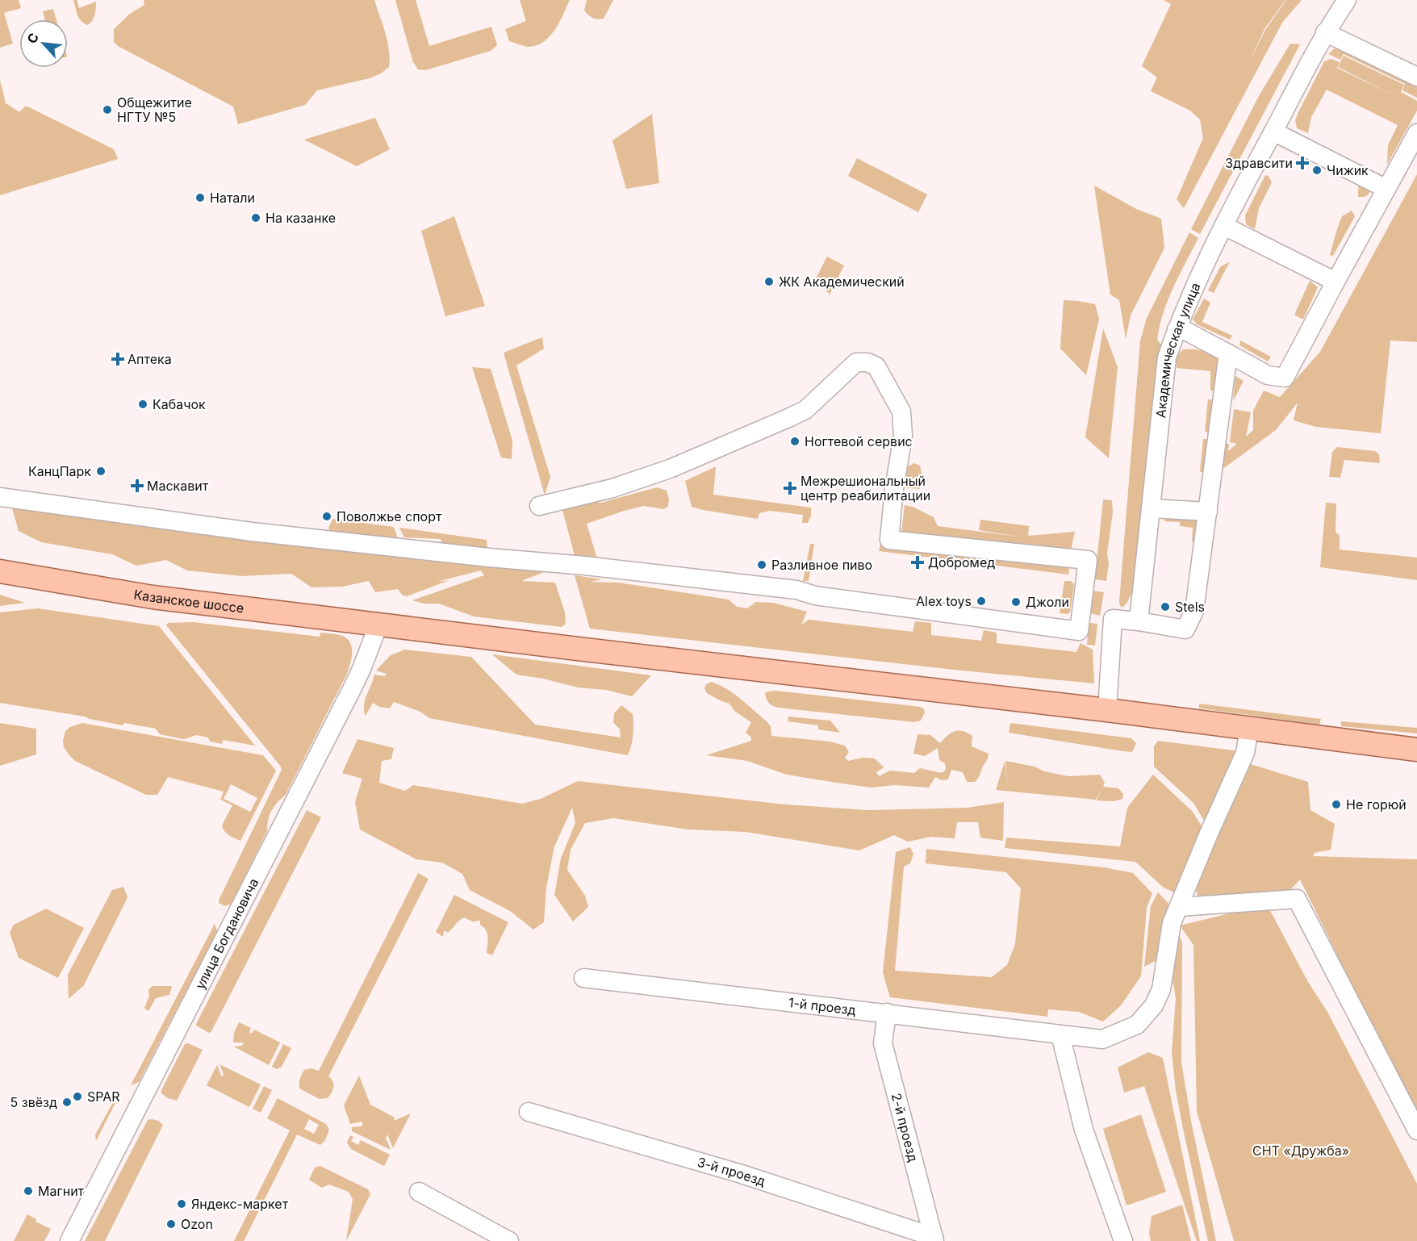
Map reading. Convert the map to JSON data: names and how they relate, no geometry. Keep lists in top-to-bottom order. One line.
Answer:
{"streets":{"main road":["Казанское шоссе"],"street":["Академическая улица","улица Богдановича","1-й проезд","2-й проезд","3-й проезд"]},"crossings":[["Казанское шоссе","улица Богдановича"],["1-й проезд","2-й проезд"],["2-й проезд","3-й проезд"]],"parks":["СНТ «Дружба»"],"places":{"other":["Общежитие НГТУ №5","Чижик","Натали","На казанке","ЖК Академический","Кабачок","Ногтевой сервис","КанцПарк","Поволжье спорт","Разливное пиво","Alex toys","Джоли","Stels","Не горюй","SPAR","5 звёзд","Магнит","Яндекс-маркет","Ozon"],"health":["Здравсити","Аптека","Маскавит","Межрешиональный центр реабилитации","Добромед"]},"north":"top left"}
